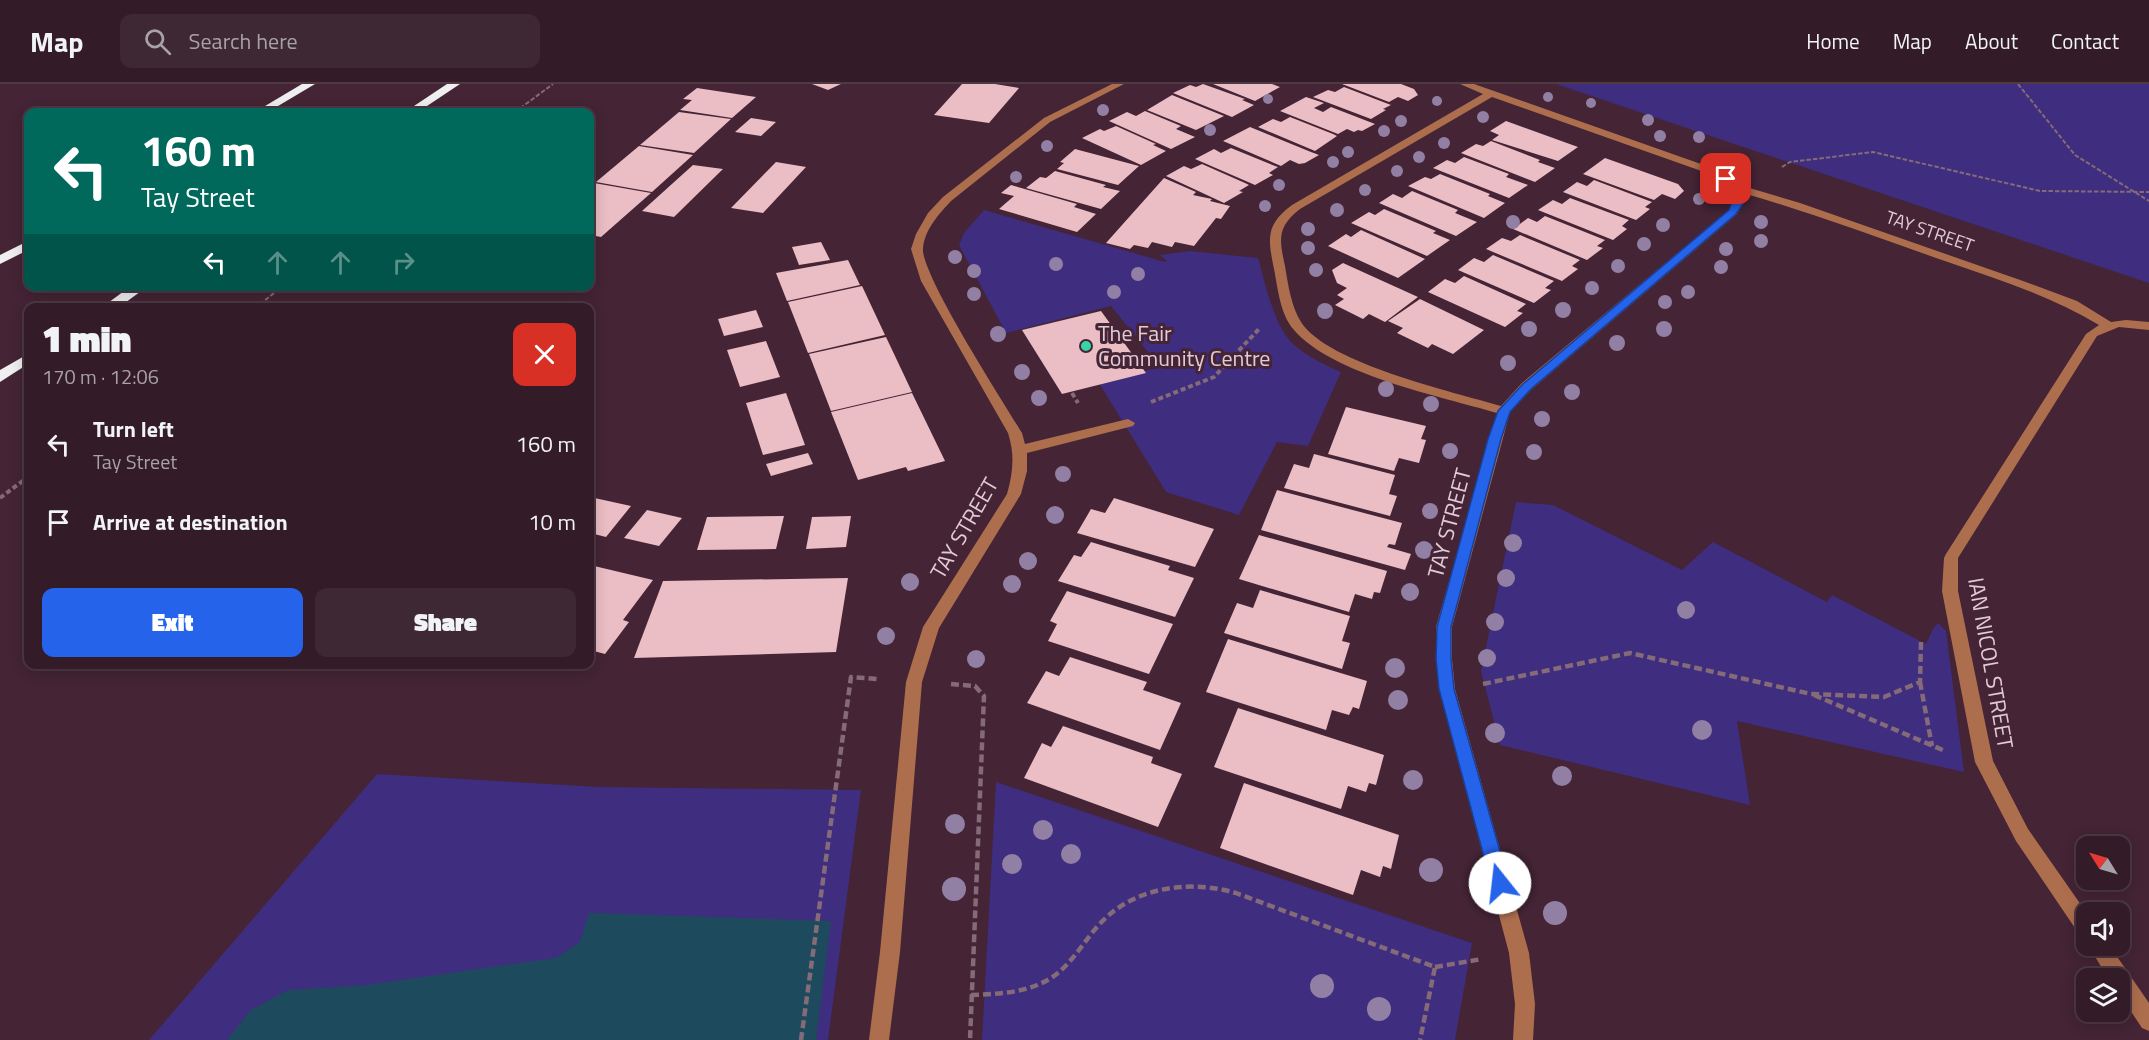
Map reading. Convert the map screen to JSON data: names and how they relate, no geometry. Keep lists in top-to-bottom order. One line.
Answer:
{"streets":{"street":["TAY STREET","IAN NICOL STREET"]},"crossings":[["TAY STREET","IAN NICOL STREET"]],"places":["The Fair Community Centre"],"north":"top left","page":{"header":"Map","search":"Search here","nav":["Home","Map","About","Contact"],"turn":["160 m","Tay Street"],"heading":["1 min","170 m · 12:06"],"list":[{"name":"Turn left","note":"Tay Street","value":"160 m"},{"name":"Arrive at destination","value":"10 m"}],"buttons":["Exit","Share"]}}
